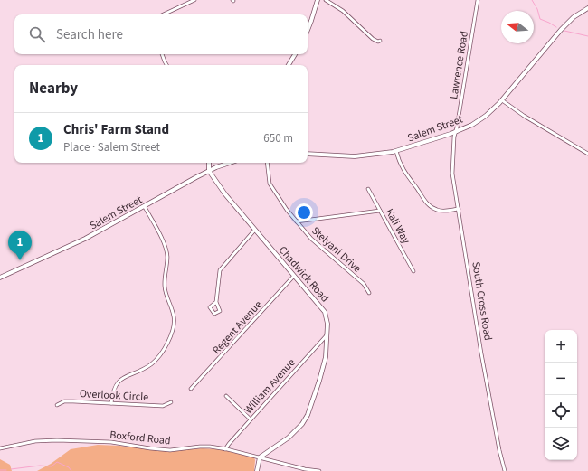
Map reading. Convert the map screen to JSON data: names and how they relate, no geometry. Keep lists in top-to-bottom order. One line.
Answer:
{"streets":{"main road":["Salem Street","Chadwick Road"],"street":["Lawrence Road","Kali Way","Stelyani Drive","South Cross Road","Regent Avenue","William Avenue","Overlook Circle","Boxford Road"]},"crossings":[["Lawrence Road","Salem Street"],["Lawrence Road","South Cross Road"],["Salem Street","Chadwick Road"],["Salem Street","South Cross Road"],["Chadwick Road","Regent Avenue"],["Chadwick Road","William Avenue"],["Chadwick Road","Boxford Road"],["William Avenue","Boxford Road"]],"north":"left","page":{"search":"Search here","heading":"Nearby","list":[{"mark":"1","name":"Chris' Farm Stand","note":"Place · Salem Street","value":"650 m"}],"pins":"1","map_buttons":["+","−"]}}
